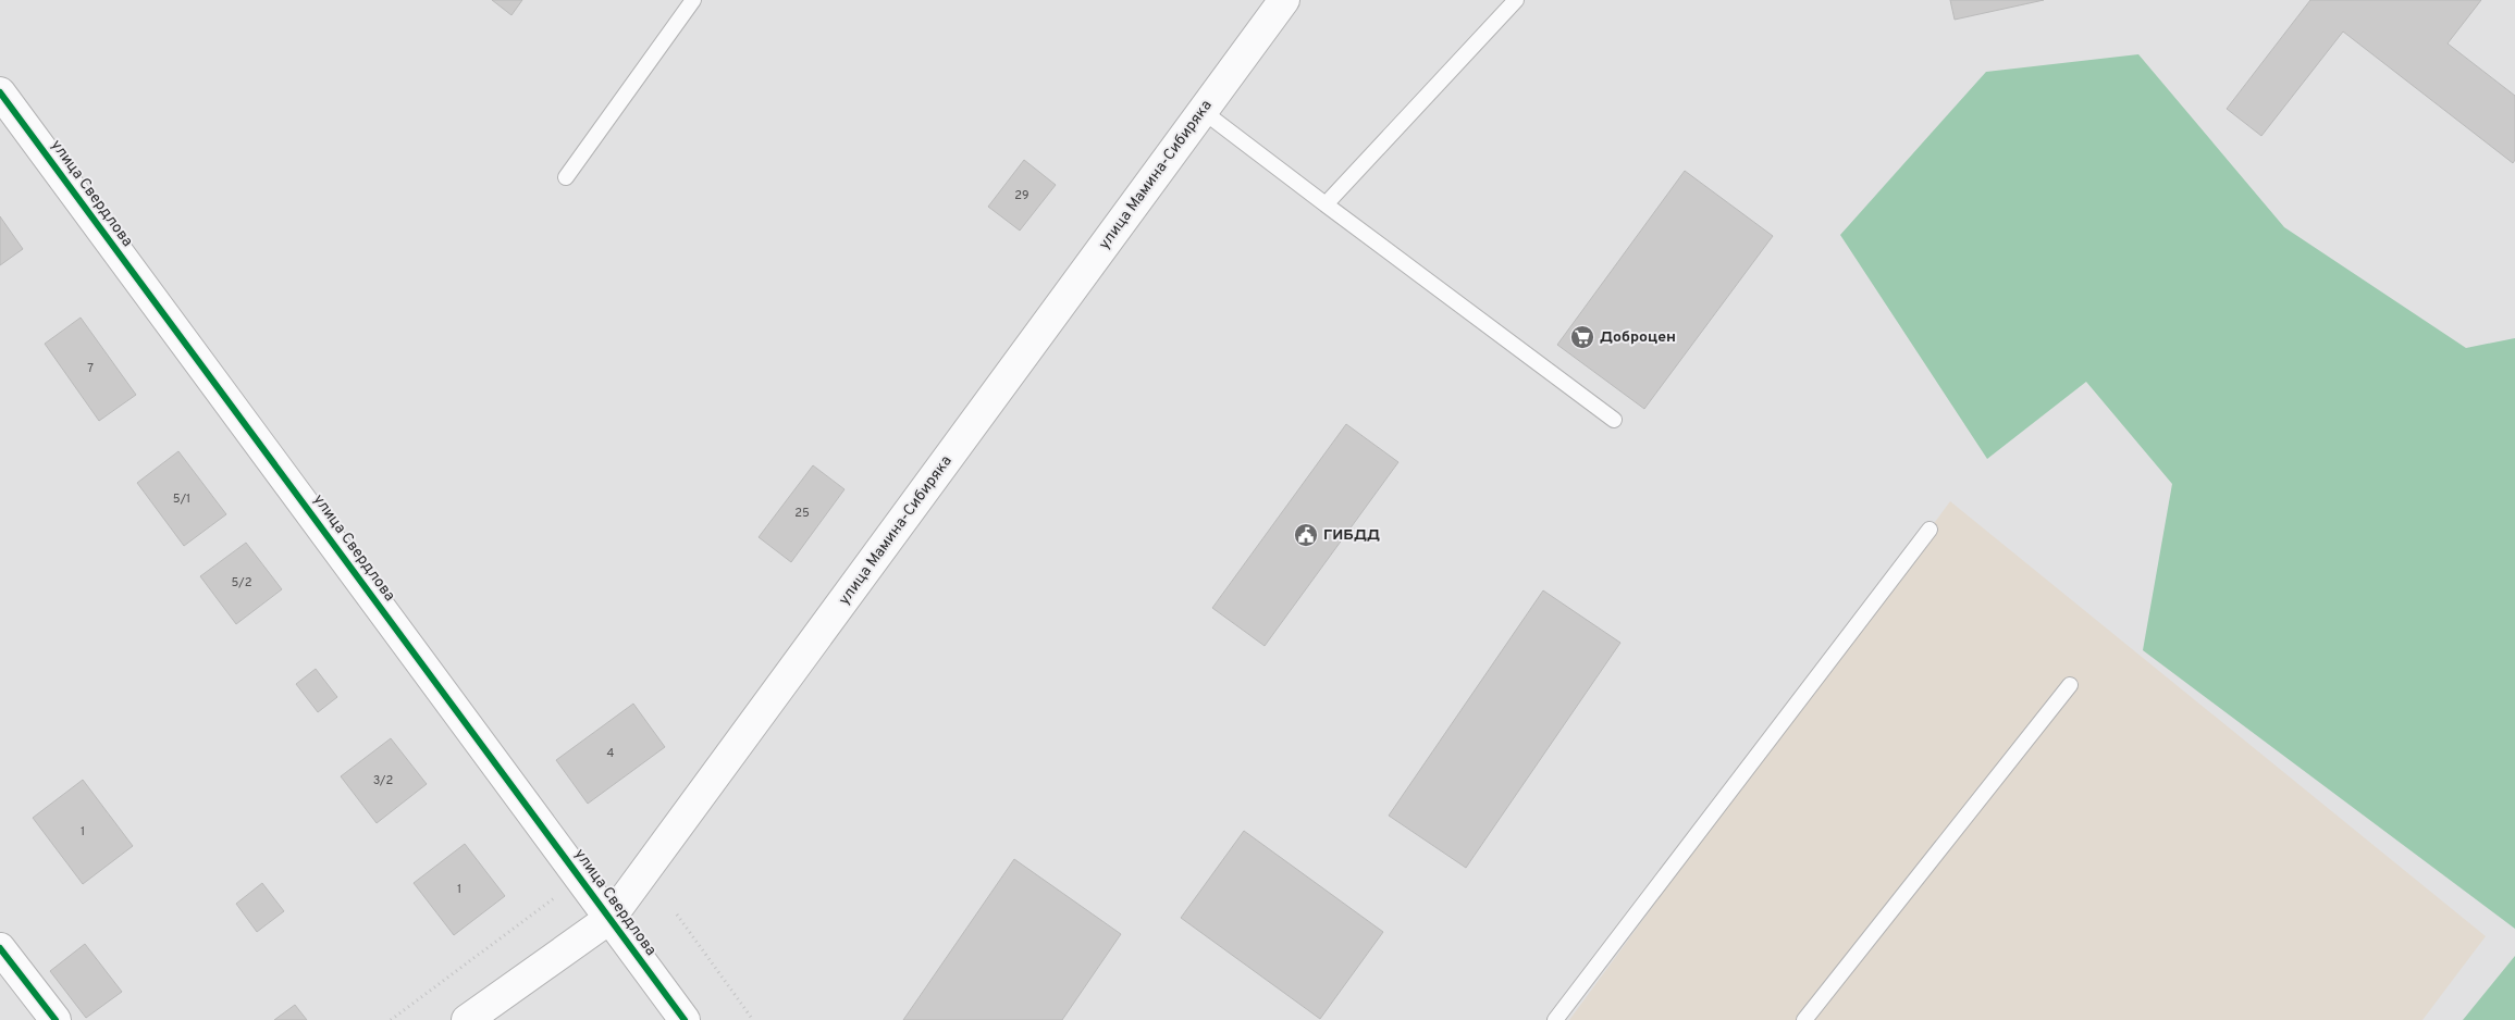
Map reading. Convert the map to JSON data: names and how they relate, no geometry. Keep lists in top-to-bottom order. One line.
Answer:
{"streets":{"main road":["улица Мамина-Сибиряка","улица Свердлова"]},"crossings":[["улица Мамина-Сибиряка","улица Свердлова"]],"places":{"supermarket":["Доброцен"],"public building":["ГИБДД"]},"house_numbers":["29","7","5/1","25","5/2","4","3/2","1","1"]}
